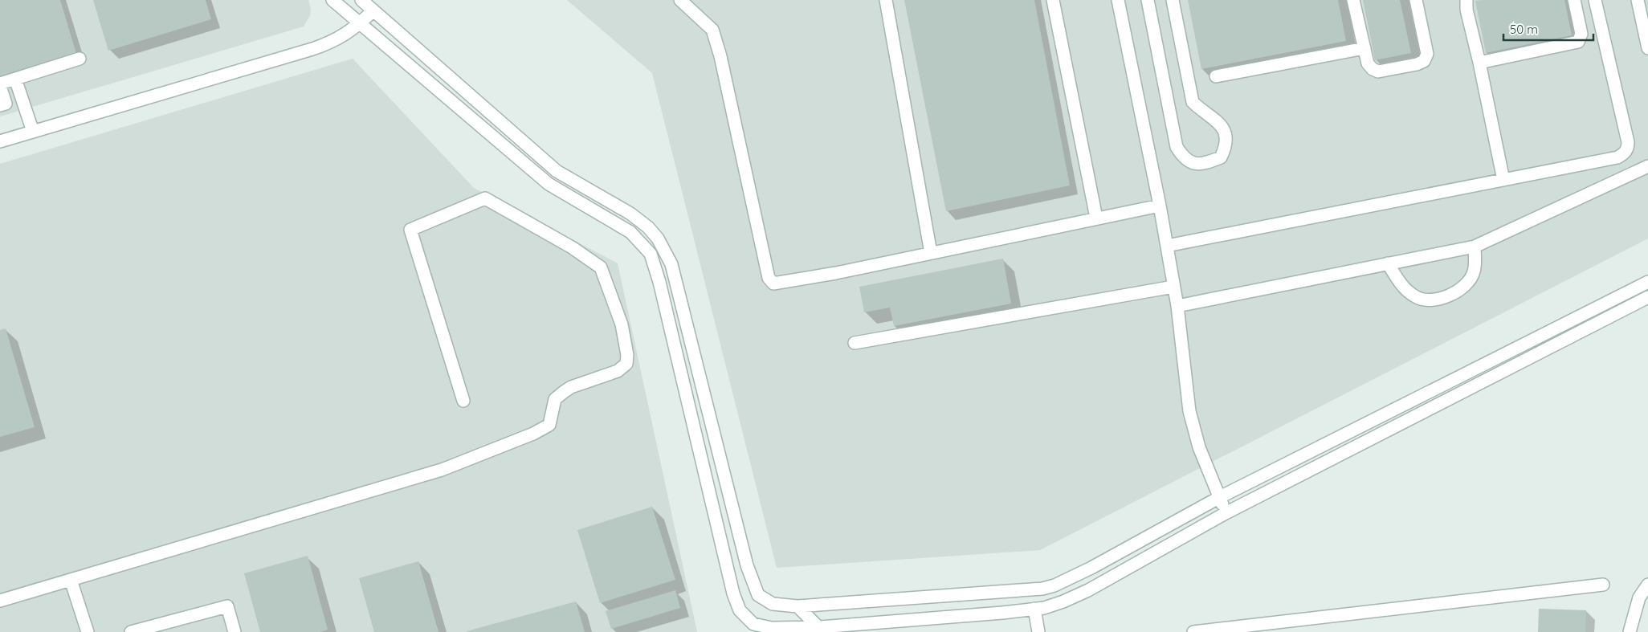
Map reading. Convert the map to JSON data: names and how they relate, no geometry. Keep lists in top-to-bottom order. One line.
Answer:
{"scale_bar":"50 m"}
